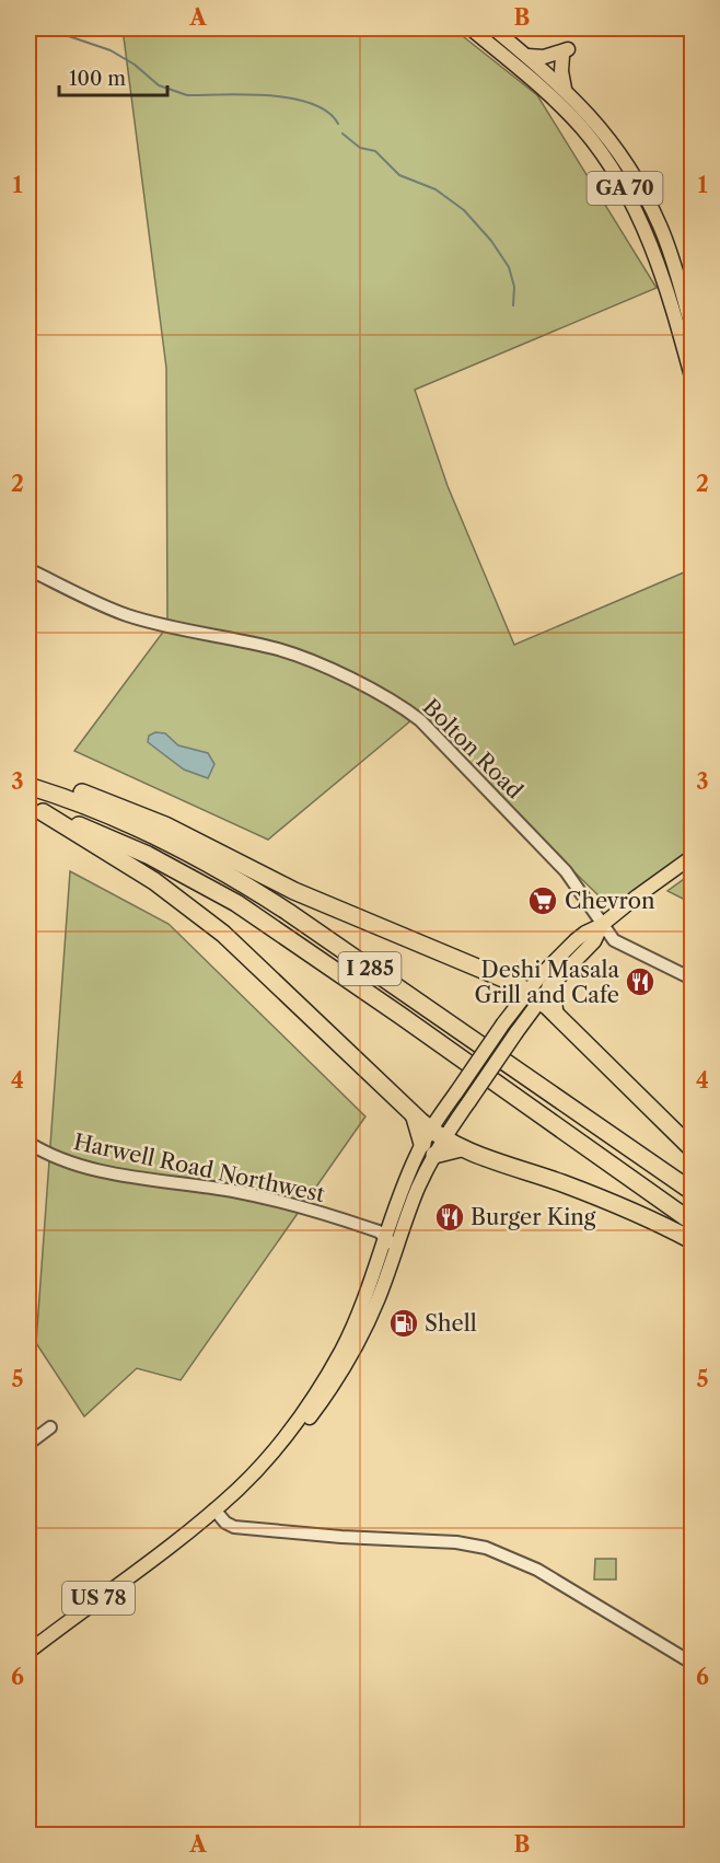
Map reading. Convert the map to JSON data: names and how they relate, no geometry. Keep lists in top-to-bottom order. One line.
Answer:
{"streets":{"highway":["I 285"],"main road":["GA 70","US 78"],"street":["Bolton Road","Harwell Road Northwest"]},"crossings":[["Bolton Road","US 78"],["Harwell Road Northwest","US 78"]],"places":{"supermarket":["Chevron"],"restaurant":["Deshi Masala Grill and Cafe","Burger King"],"fuel station":["Shell"]},"scale_bar":"100 m","grid":{"columns":["A","B"],"rows":["1","2","3","4","5","6"]}}
